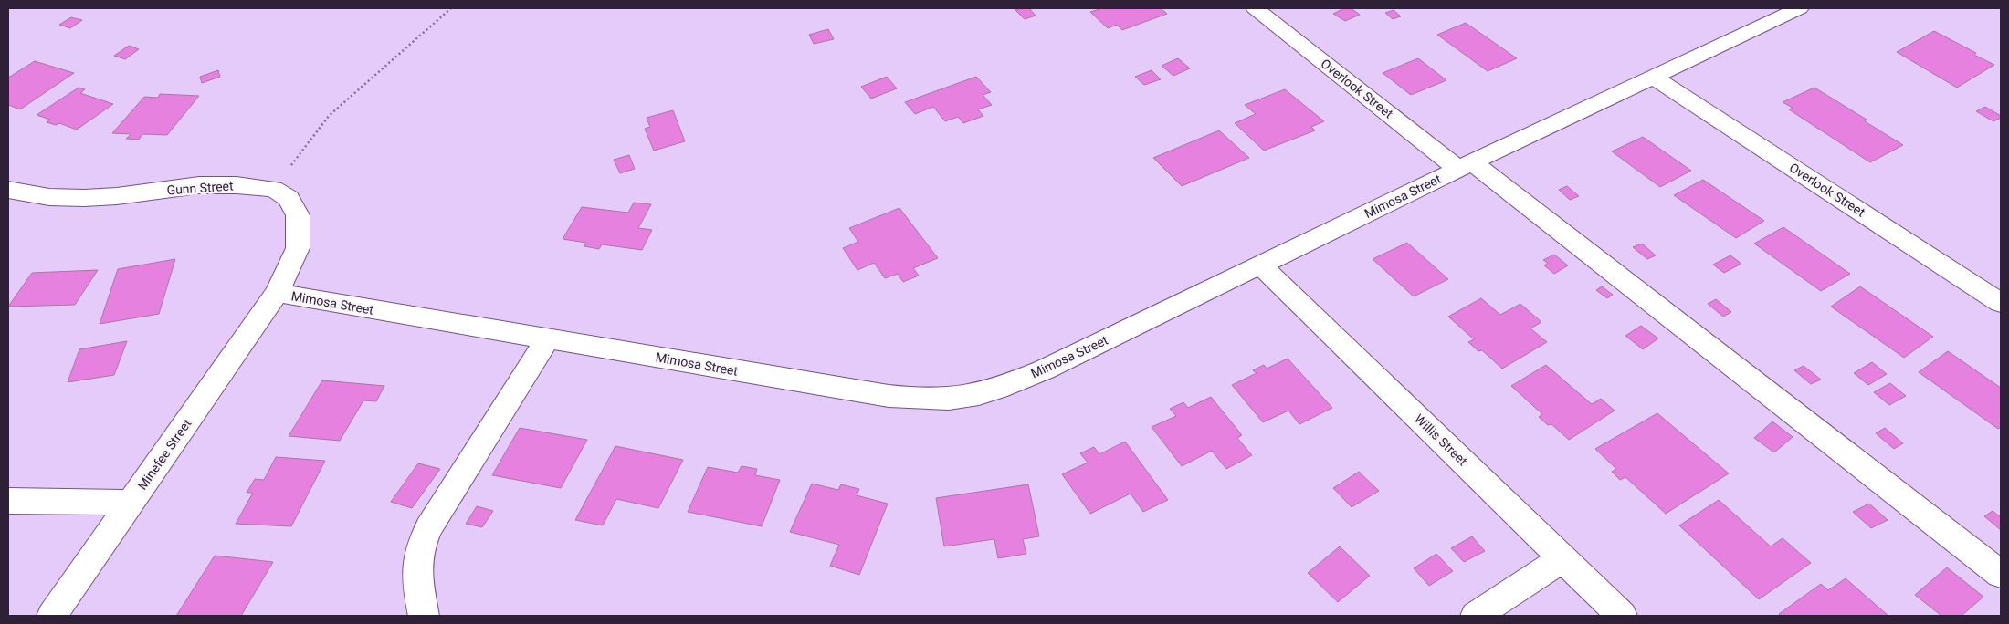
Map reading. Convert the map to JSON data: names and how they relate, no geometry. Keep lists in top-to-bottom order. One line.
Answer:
{"streets":{"street":["Overlook Street","Gunn Street","Mimosa Street","Willis Street","Minefee Street"]},"crossings":[["Overlook Street","Mimosa Street"],["Mimosa Street","Willis Street"],["Mimosa Street","Minefee Street"]]}
